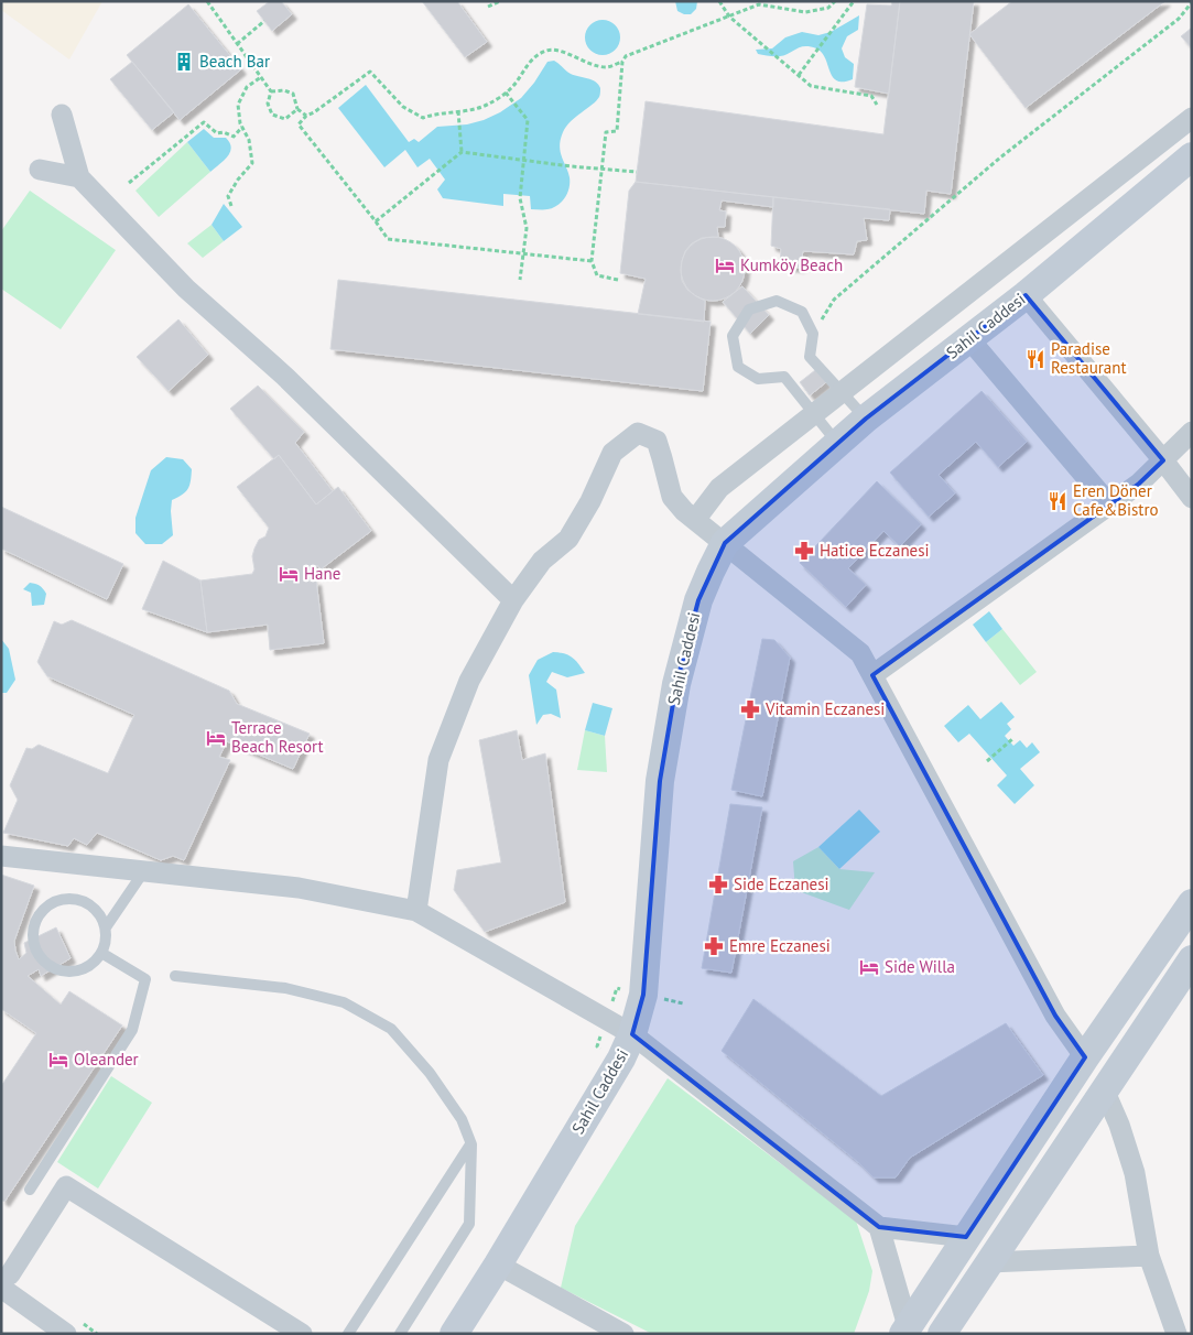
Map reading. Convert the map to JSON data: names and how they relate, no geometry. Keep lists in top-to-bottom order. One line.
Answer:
{"streets":{"main road":["Sahil Caddesi"]},"places":{"building":["Beach Bar"],"hotel":["Kumköy Beach","Hane","Terrace Beach Resort","Side Willa","Oleander"],"restaurant":["Paradise Restaurant","Eren Döner Cafe&Bistro"],"pharmacy":["Hatice Eczanesi","Vitamin Eczanesi","Side Eczanesi","Emre Eczanesi"]}}
